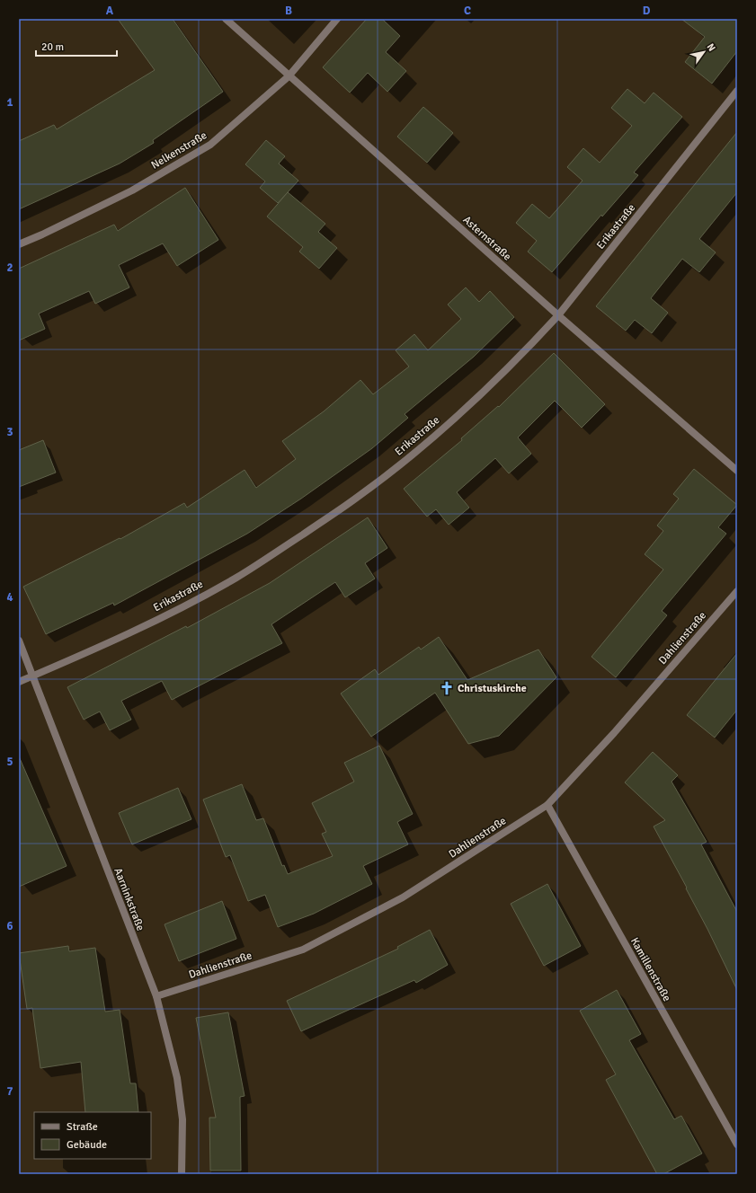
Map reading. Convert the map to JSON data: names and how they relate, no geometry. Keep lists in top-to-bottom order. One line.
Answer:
{"streets":{"street":["Nelkenstraße","Erikastraße","Asternstraße","Dahlienstraße","Aarninkstraße","Kamillenstraße"]},"crossings":[["Nelkenstraße","Asternstraße"],["Erikastraße","Asternstraße"],["Erikastraße","Aarninkstraße"],["Dahlienstraße","Aarninkstraße"],["Dahlienstraße","Kamillenstraße"]],"places":{"church":["Christuskirche"]},"legend":["Straße","Gebäude"],"scale_bar":"20 m","north":"top right","grid":{"columns":["A","B","C","D"],"rows":["1","2","3","4","5","6","7"]}}
